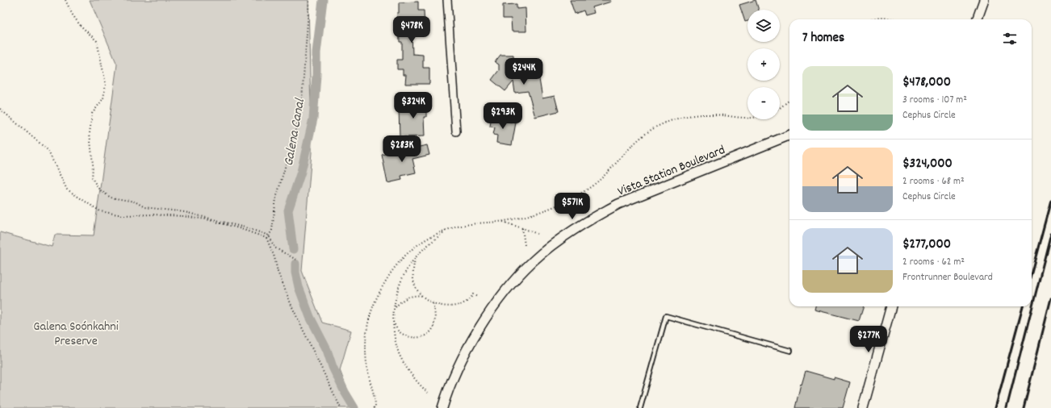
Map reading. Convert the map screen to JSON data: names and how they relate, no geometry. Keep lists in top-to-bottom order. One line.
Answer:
{"streets":{"street":["Vista Station Boulevard"]},"water":["Galena Canal"],"parks":["Galena Soónkahni Preserve"],"page":{"map_buttons":["+","−"],"price":["$478K","$244K","$324K","$293K","$283K","$571K","$277K"],"heading":"7 homes","list":[{"name":"$478,000","note":"3 rooms · 107 m² · Cephus Circle"},{"name":"$324,000","note":"2 rooms · 68 m² · Cephus Circle"},{"name":"$277,000","note":"2 rooms · 62 m² · Frontrunner Boulevard"}]}}
